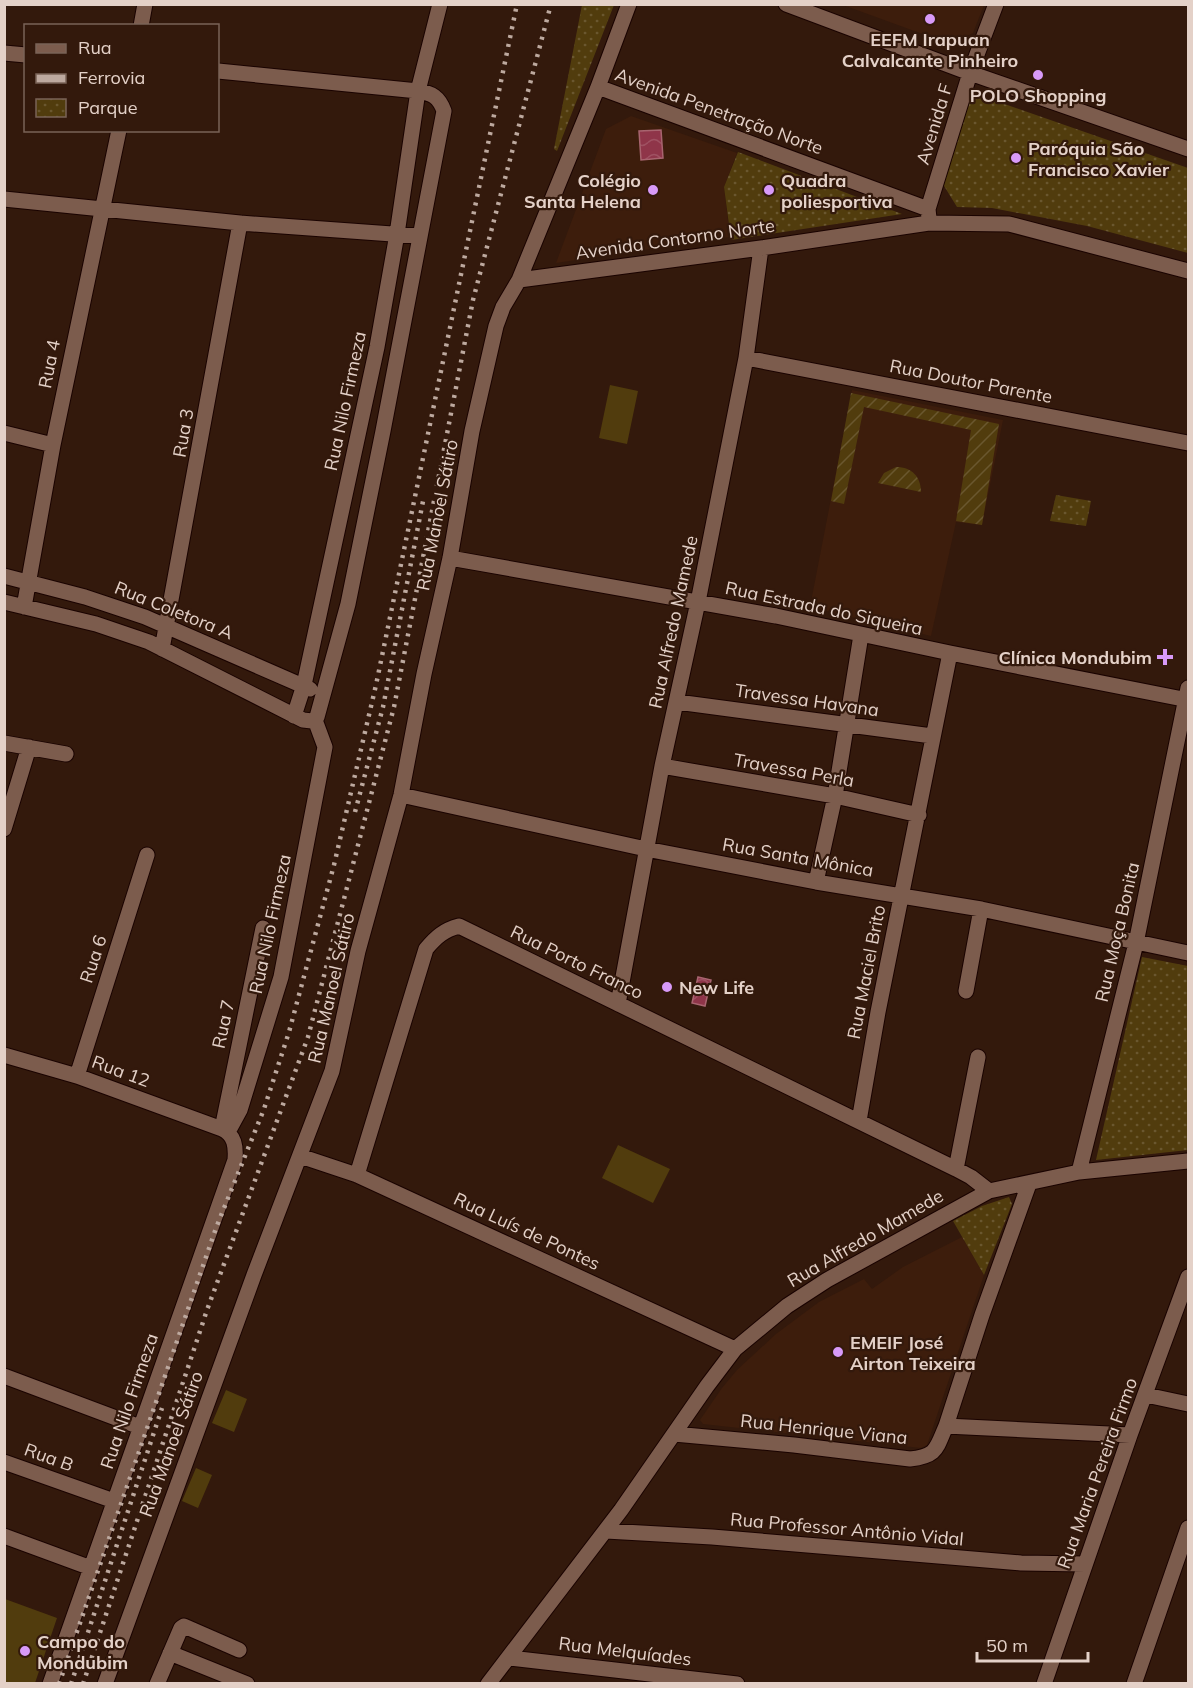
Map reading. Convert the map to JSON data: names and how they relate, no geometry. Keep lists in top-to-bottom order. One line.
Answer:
{"streets":{"street":["Avenida Penetração Norte","Avenida F","Avenida Contorno Norte","Rua 4","Rua Doutor Parente","Rua Nilo Firmeza","Rua 3","Rua Manoel Sátiro","Rua Estrada do Siqueira","Rua Coletora A","Rua Alfredo Mamede","Travessa Havana","Travessa Perla","Rua Santa Mônica","Rua Moça Bonita","Rua 6","Rua Porto Franco","Rua Maciel Brito","Rua 7","Rua 12","Rua Luís de Pontes","Rua Henrique Viana","Rua B","Rua Maria Pereira Firmo","Rua Professor Antônio Vidal","Rua Melquíades"]},"crossings":[["Avenida Penetração Norte","Avenida F"],["Avenida Penetração Norte","Avenida Contorno Norte"],["Avenida Penetração Norte","Rua Manoel Sátiro"],["Avenida F","Avenida Contorno Norte"],["Avenida Contorno Norte","Rua Manoel Sátiro"],["Avenida Contorno Norte","Rua Alfredo Mamede"],["Rua 4","Rua Coletora A"],["Rua Doutor Parente","Rua Alfredo Mamede"],["Rua Nilo Firmeza","Rua Coletora A"],["Rua Nilo Firmeza","Rua 7"],["Rua Nilo Firmeza","Rua 12"],["Rua Nilo Firmeza","Rua B"],["Rua 3","Rua Coletora A"],["Rua Manoel Sátiro","Rua Estrada do Siqueira"],["Rua Manoel Sátiro","Rua Santa Mônica"],["Rua Manoel Sátiro","Rua Luís de Pontes"],["Rua Estrada do Siqueira","Rua Alfredo Mamede"],["Rua Estrada do Siqueira","Rua Moça Bonita"],["Rua Estrada do Siqueira","Rua Maciel Brito"],["Rua Alfredo Mamede","Travessa Havana"],["Rua Alfredo Mamede","Travessa Perla"],["Rua Alfredo Mamede","Rua Santa Mônica"],["Rua Alfredo Mamede","Rua Moça Bonita"],["Rua Alfredo Mamede","Rua Porto Franco"],["Rua Alfredo Mamede","Rua Luís de Pontes"],["Rua Alfredo Mamede","Rua Henrique Viana"],["Rua Alfredo Mamede","Rua Professor Antônio Vidal"],["Rua Alfredo Mamede","Rua Melquíades"],["Travessa Havana","Rua Maciel Brito"],["Travessa Perla","Rua Maciel Brito"],["Rua Santa Mônica","Rua Moça Bonita"],["Rua Santa Mônica","Rua Maciel Brito"],["Rua 6","Rua 12"],["Rua Porto Franco","Rua Maciel Brito"],["Rua Porto Franco","Rua Luís de Pontes"],["Rua 7","Rua 12"],["Rua Maria Pereira Firmo","Rua Professor Antônio Vidal"]],"places":{"other":["EEFM Irapuan Calvalcante Pinheiro","POLO Shopping","Paróquia São Francisco Xavier","Colégio Santa Helena","Quadra poliesportiva","New Life","EMEIF José Airton Teixeira","Campo do Mondubim"],"health":["Clínica Mondubim"]},"legend":["Rua","Ferrovia","Parque"],"scale_bar":"50 m"}
